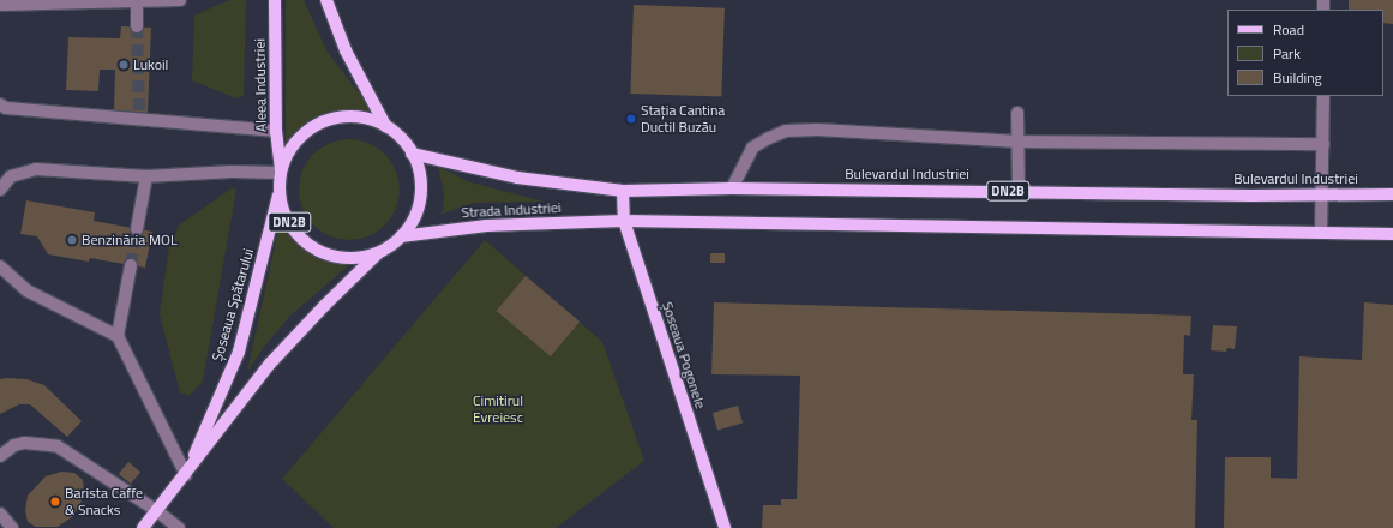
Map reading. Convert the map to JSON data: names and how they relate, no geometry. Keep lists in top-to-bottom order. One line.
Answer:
{"streets":{"main road":["Aleea Industriei","Bulevardul Industriei","DN2B","Strada Industriei","Șoseaua Spătarului","Șoseaua Pogonele"]},"crossings":[["Aleea Industriei","Strada Industriei"],["Aleea Industriei","Șoseaua Spătarului"],["Bulevardul Industriei","Strada Industriei"],["Bulevardul Industriei","Șoseaua Pogonele"],["DN2B","Strada Industriei"],["DN2B","Șoseaua Pogonele"],["Strada Industriei","Șoseaua Spătarului"],["Strada Industriei","Șoseaua Pogonele"]],"parks":["Cimitirul Evreiesc"],"places":["Lukoil","Stația Cantina Ductil Buzău","Benzinăria MOL","Barista Caffe & Snacks"],"legend":["Road","Park","Building"]}
